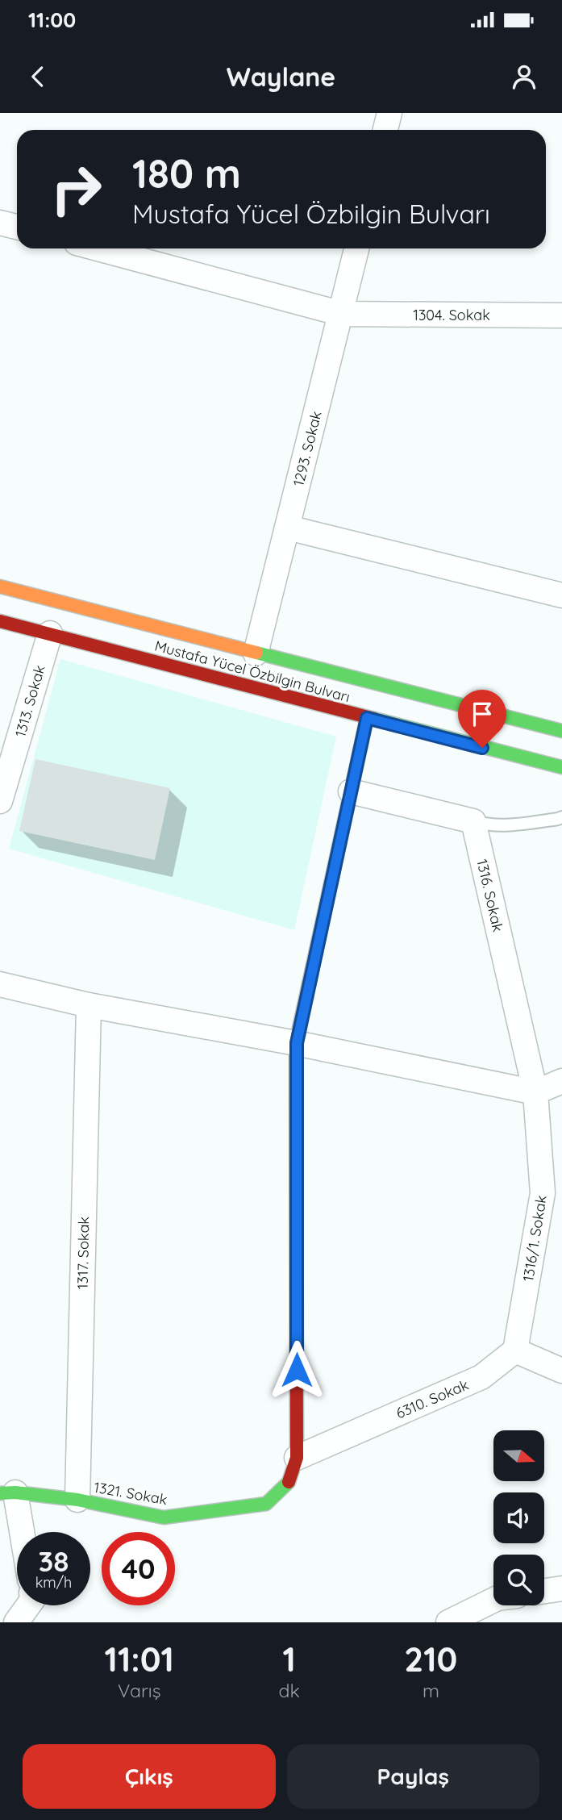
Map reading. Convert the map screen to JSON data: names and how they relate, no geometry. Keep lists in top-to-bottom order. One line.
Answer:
{"streets":{"street":["1304. Sokak","1293. Sokak","Mustafa Yücel Özbilgin Bulvarı","1313. Sokak","1316. Sokak","1316/1. Sokak","1317. Sokak","6310. Sokak","1321. Sokak"]},"crossings":[["1304. Sokak","1293. Sokak"],["1293. Sokak","Mustafa Yücel Özbilgin Bulvarı"],["Mustafa Yücel Özbilgin Bulvarı","1313. Sokak"],["1316. Sokak","1316/1. Sokak"],["1316/1. Sokak","6310. Sokak"],["1317. Sokak","1321. Sokak"],["6310. Sokak","1321. Sokak"]],"north":"right","page":{"status":"11:00","header":"Waylane","turn":["180 m","Mustafa Yücel Özbilgin Bulvarı"],"speed":"38 km/h","limit":"40","eta":["11:01","Varış","1","dk","210","m"],"buttons":["Çıkış","Paylaş"]}}
